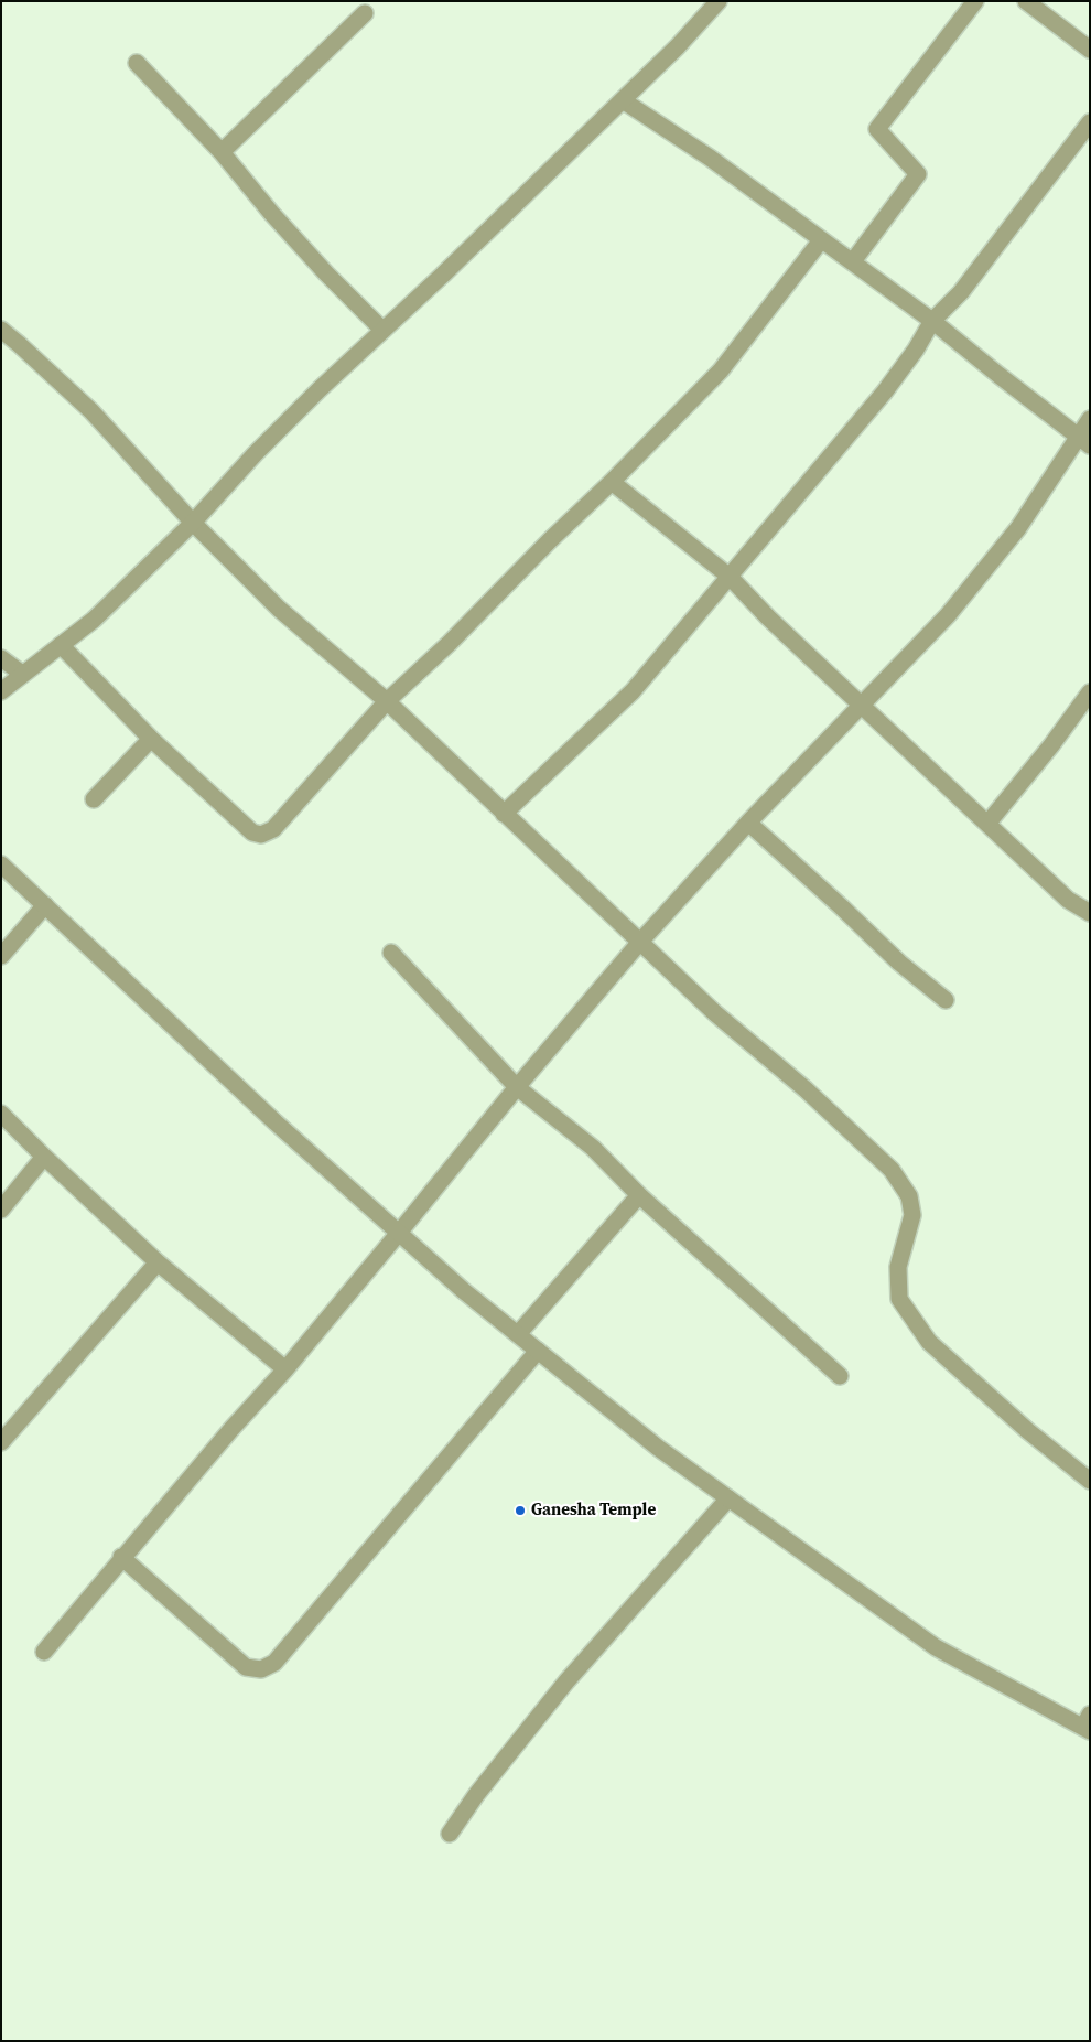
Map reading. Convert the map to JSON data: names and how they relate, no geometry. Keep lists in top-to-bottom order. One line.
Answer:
{"places":["Ganesha Temple"]}
